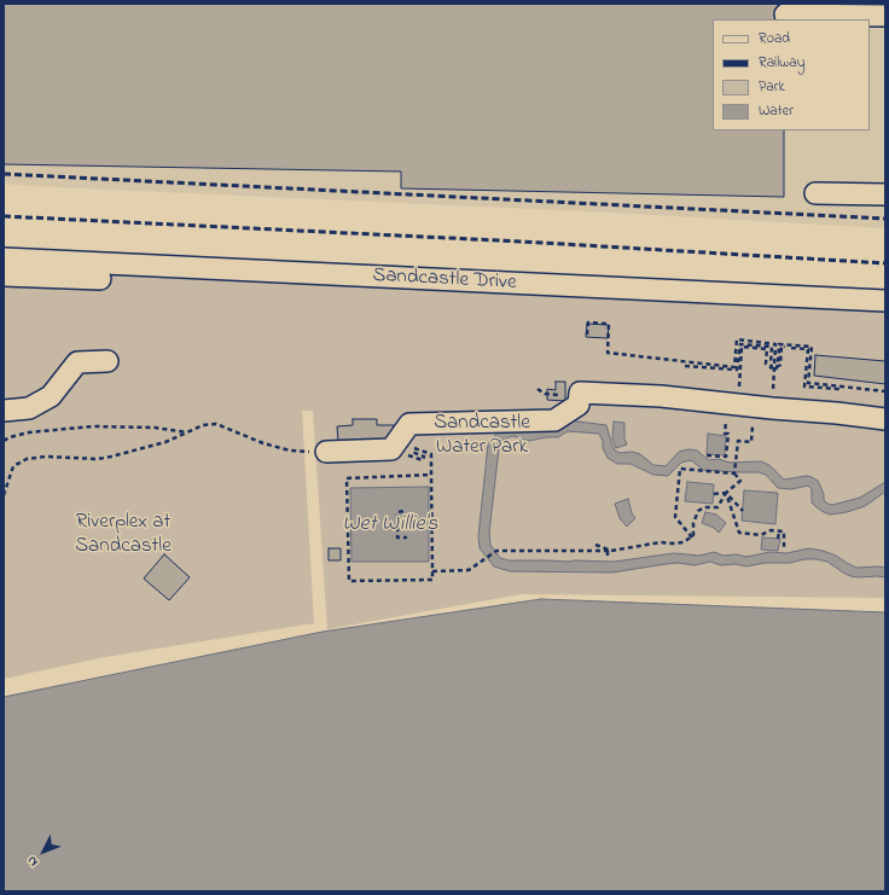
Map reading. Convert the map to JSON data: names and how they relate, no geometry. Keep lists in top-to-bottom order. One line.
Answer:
{"streets":{"street":["Sandcastle Drive"]},"water":["Wet Willie's"],"parks":["Sandcastle Water Park","Riverplex at Sandcastle"],"legend":["Road","Railway","Park","Water"],"north":"bottom left"}
